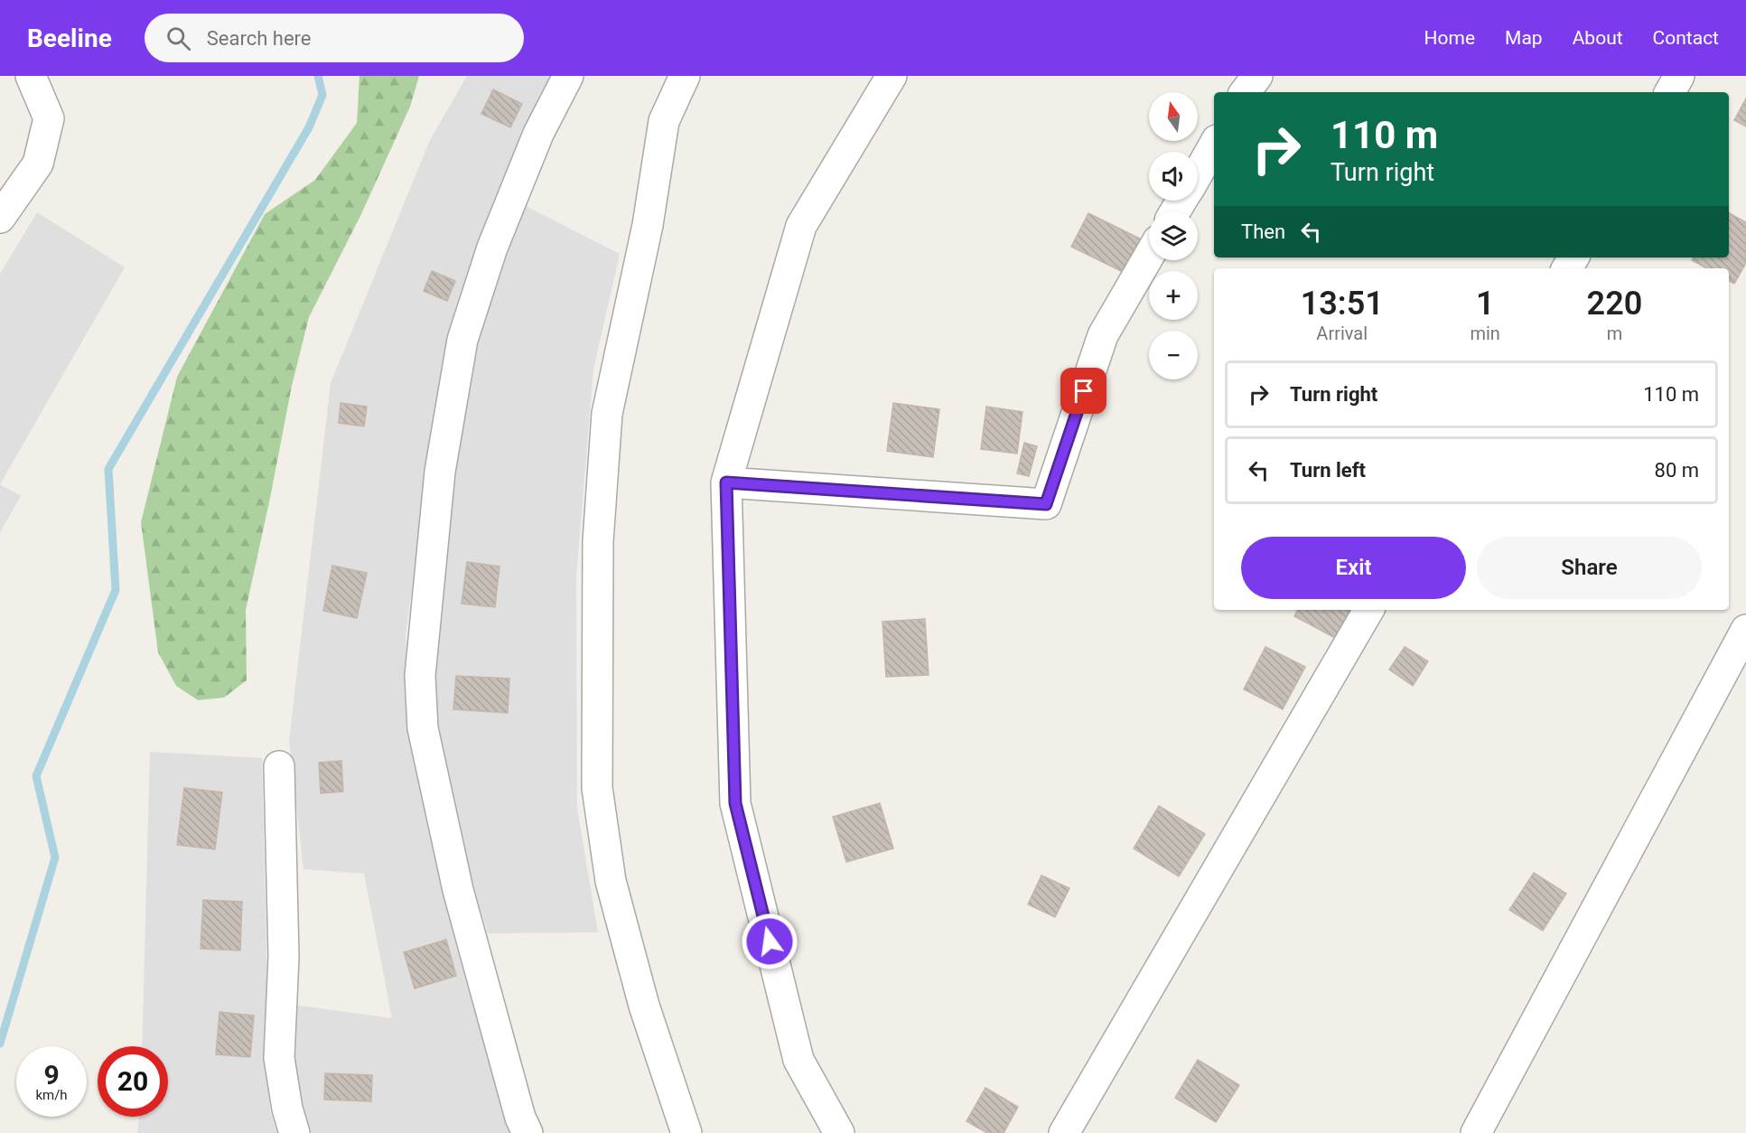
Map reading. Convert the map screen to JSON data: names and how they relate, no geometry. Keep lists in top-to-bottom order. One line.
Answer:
{"north":"top","page":{"header":"Beeline","search":"Search here","nav":["Home","Map","About","Contact"],"map_buttons":["+","−"],"turn":["110 m","Turn right"],"then":"Then","eta":["13:51","Arrival","1","min","220","m"],"list":[{"name":"Turn right","value":"110 m"},{"name":"Turn left","value":"80 m"}],"buttons":["Exit","Share"],"speed":"9 km/h","limit":"20"}}
